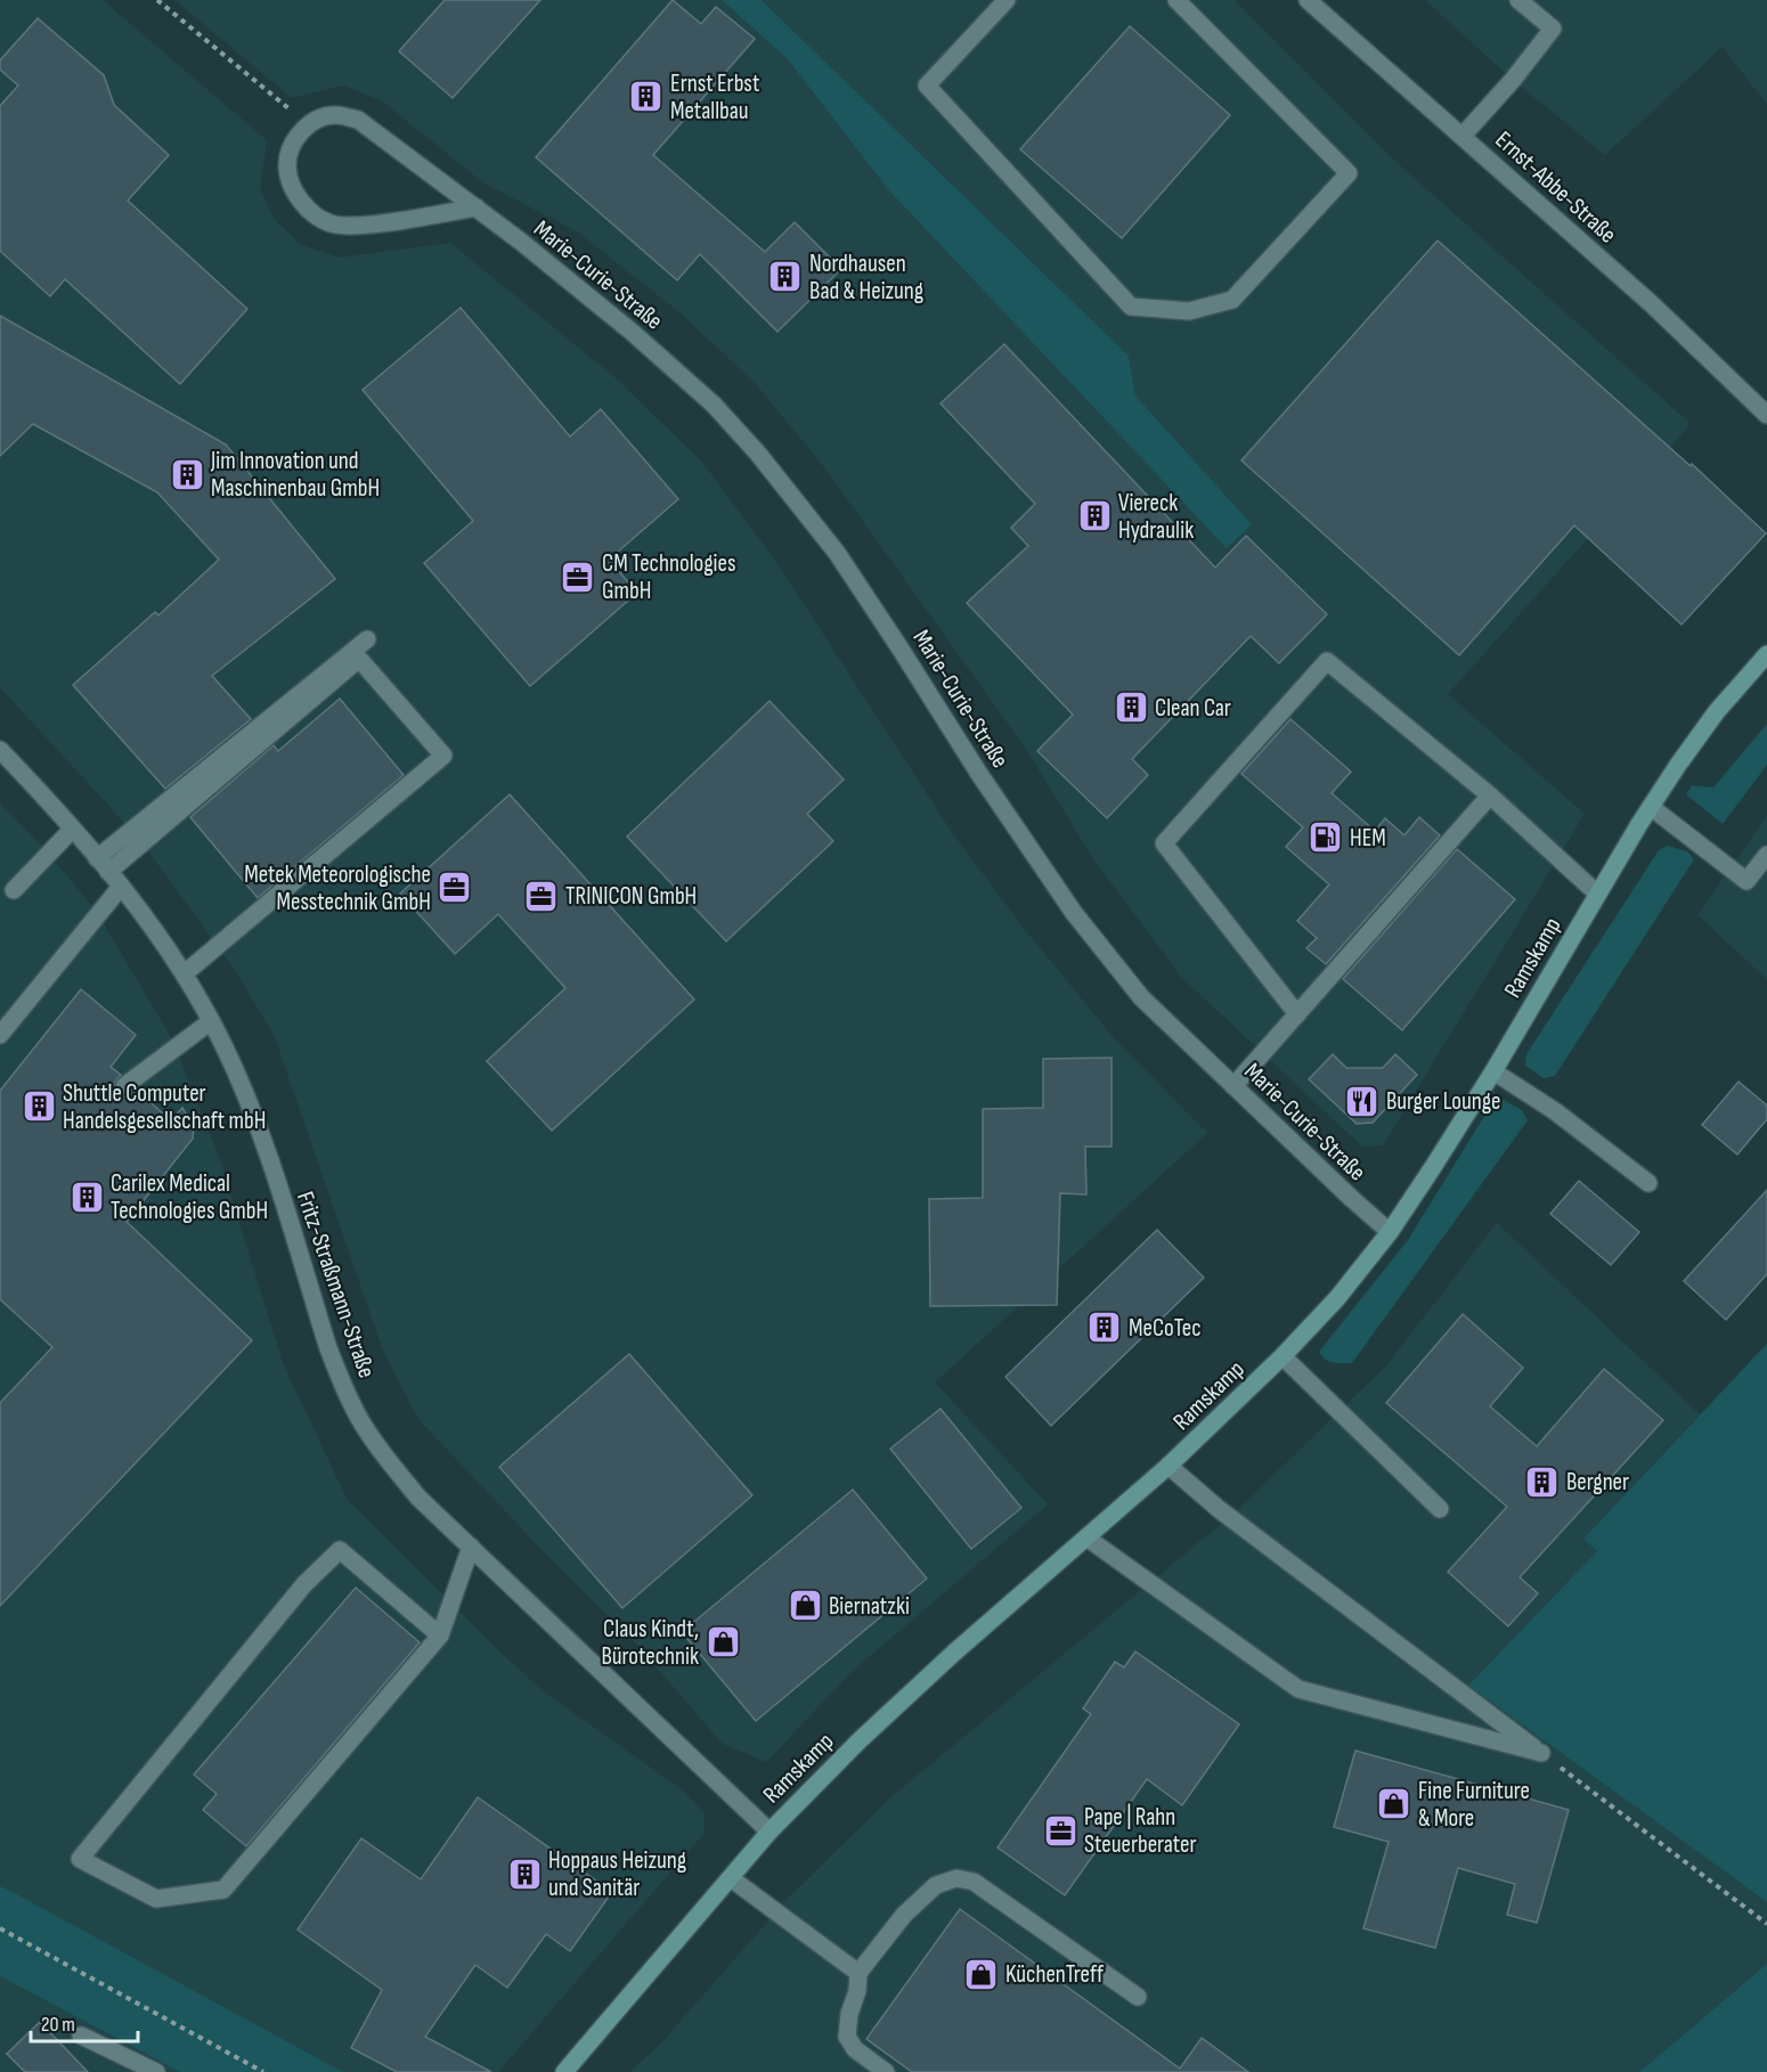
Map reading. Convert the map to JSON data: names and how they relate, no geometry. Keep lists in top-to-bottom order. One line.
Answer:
{"streets":{"street":["Ernst-Abbe-Straße","Marie-Curie-Straße","Ramskamp","Fritz-Straßmann-Straße"]},"crossings":[["Marie-Curie-Straße","Ramskamp"],["Ramskamp","Fritz-Straßmann-Straße"]],"places":{"building":["Ernst Erbst Metallbau","Nordhausen Bad & Heizung","Jim Innovation und Maschinenbau GmbH","Viereck Hydraulik","Clean Car","Shuttle Computer Handelsgesellschaft mbH","Carilex Medical Technologies GmbH","MeCoTec","Bergner","Hoppaus Heizung und Sanitär"],"office":["CM Technologies GmbH","Metek Meteorologische Messtechnik GmbH","TRINICON GmbH","Pape | Rahn Steuerberater"],"fuel station":["HEM"],"restaurant":["Burger Lounge"],"shop":["Biernatzki","Claus Kindt, Bürotechnik","Fine Furniture & More","KüchenTreff"]},"scale_bar":"20 m"}
